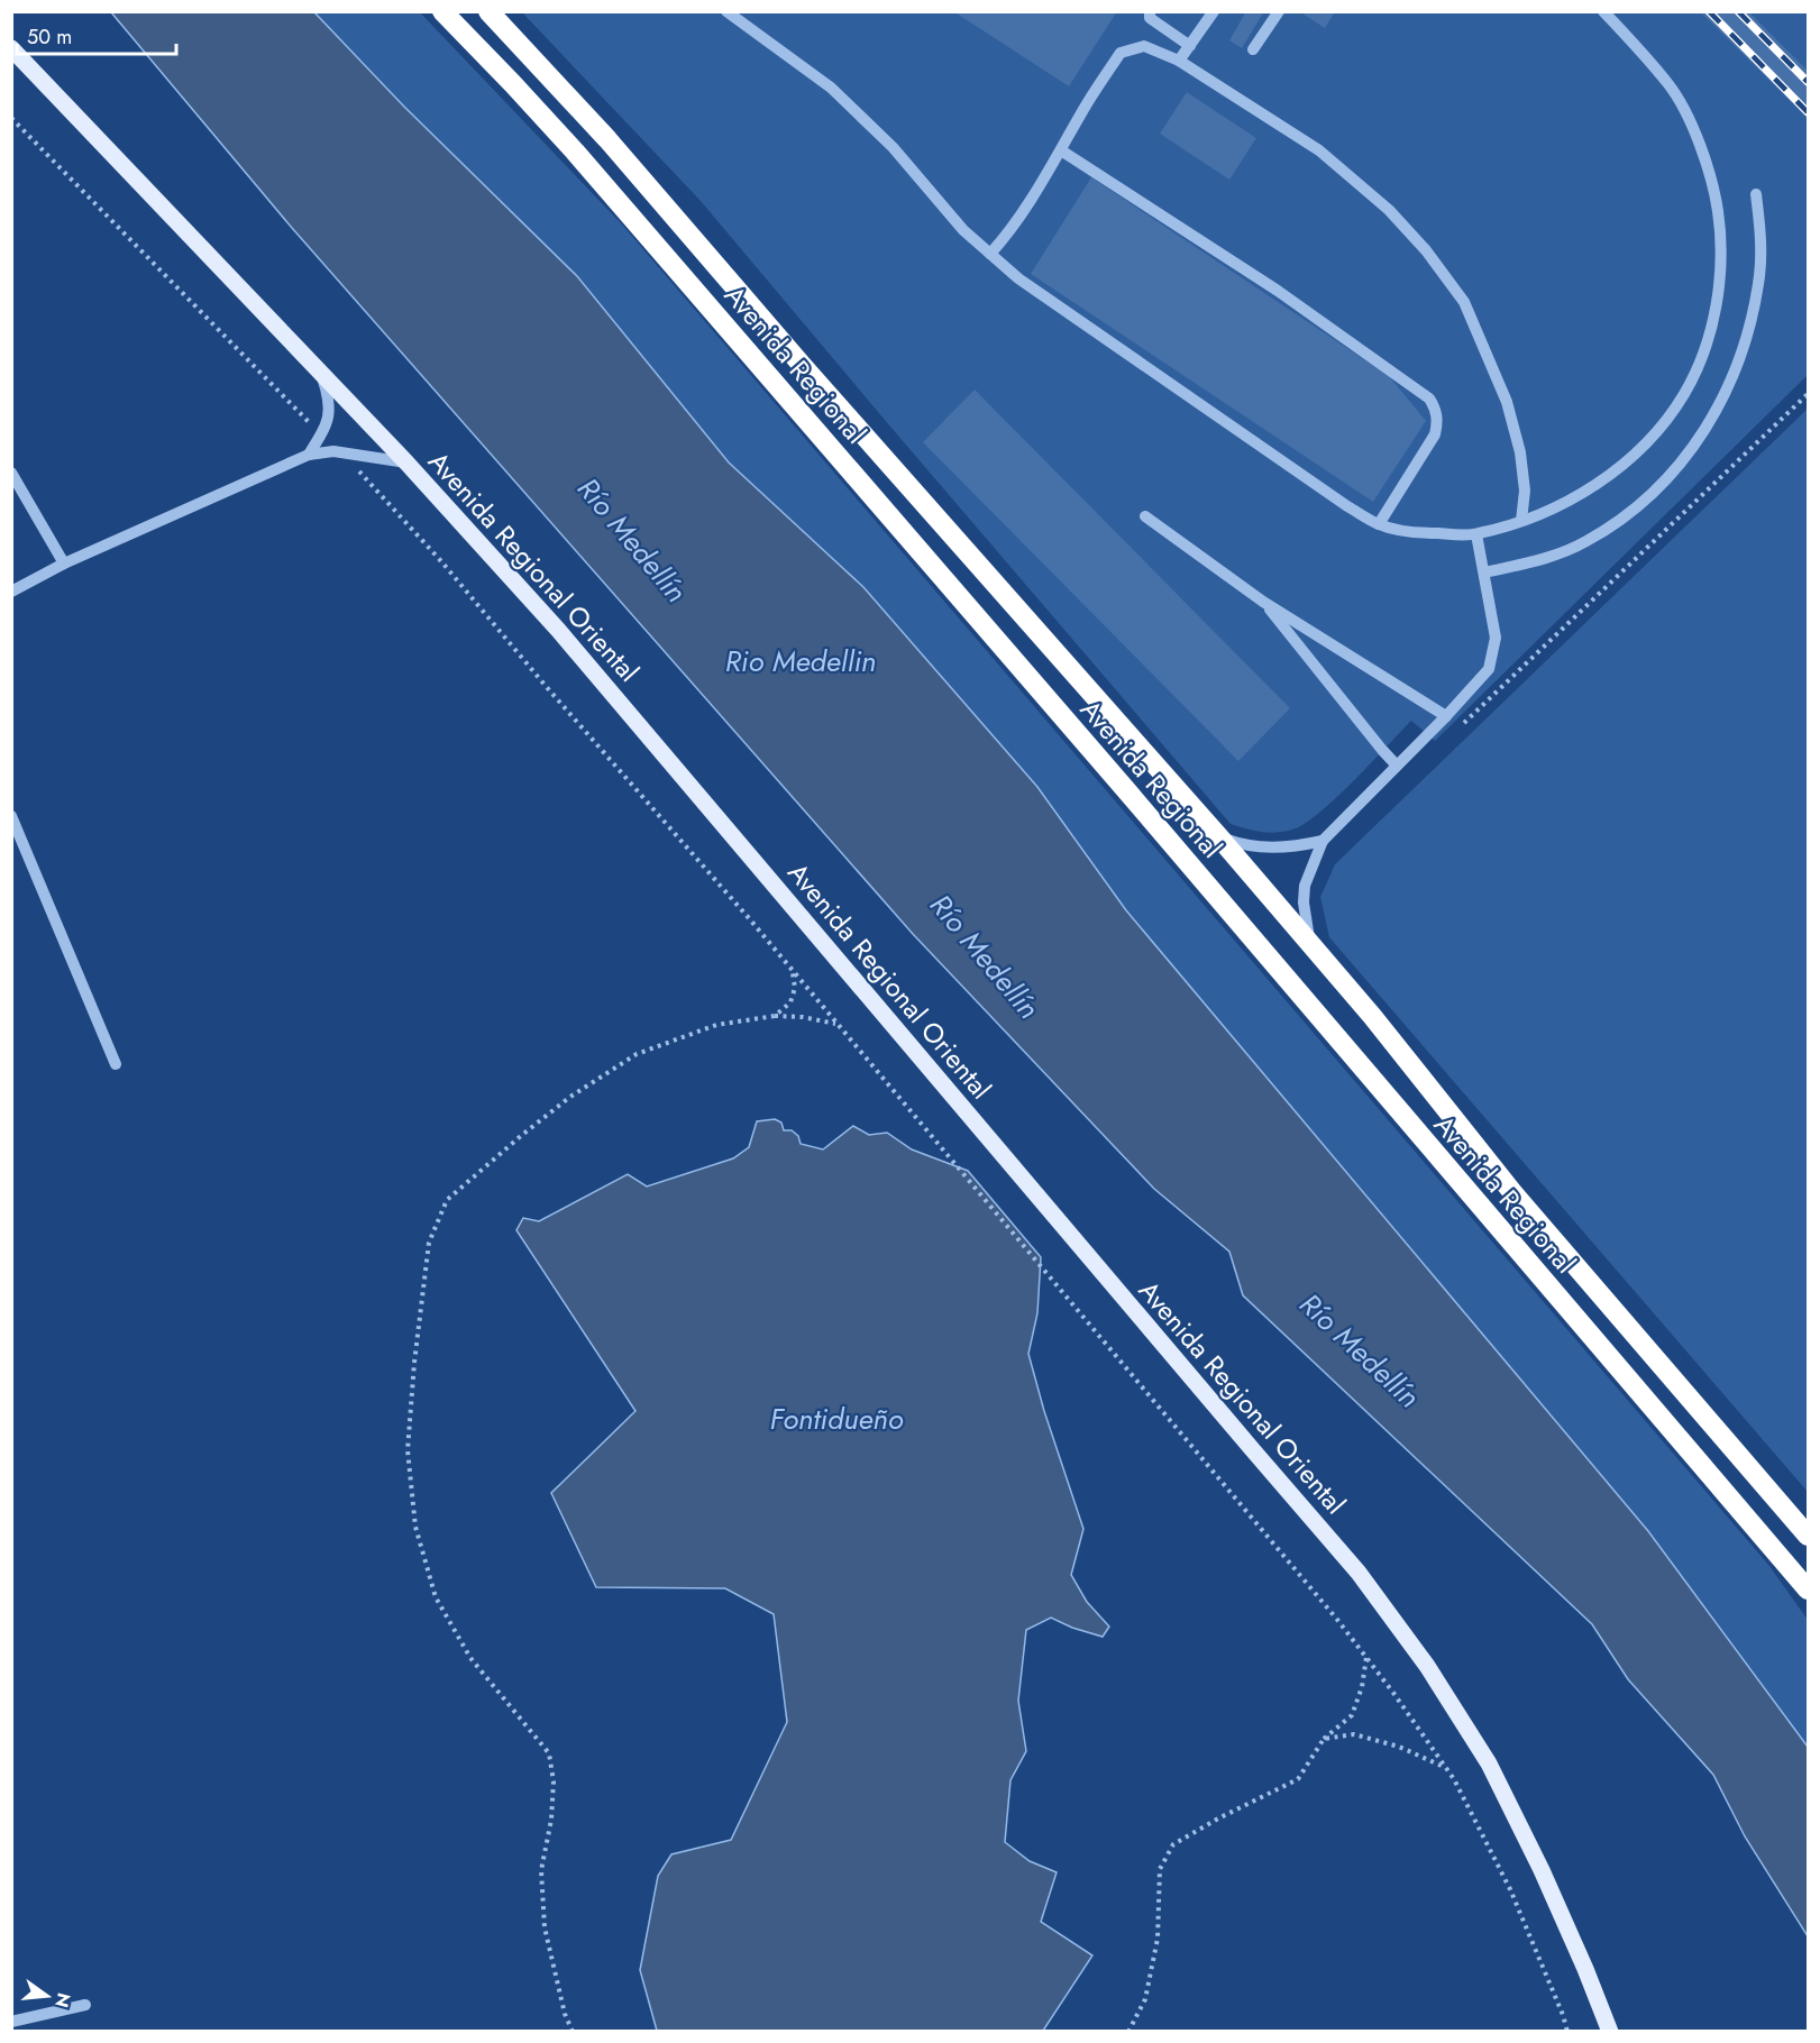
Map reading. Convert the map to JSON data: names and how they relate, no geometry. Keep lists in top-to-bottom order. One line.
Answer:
{"streets":{"highway":["Avenida Regional"],"main road":["Avenida Regional Oriental"]},"water":["Río Medellín","Rio Medellin","Fontidueño"],"scale_bar":"50 m","north":"right"}
